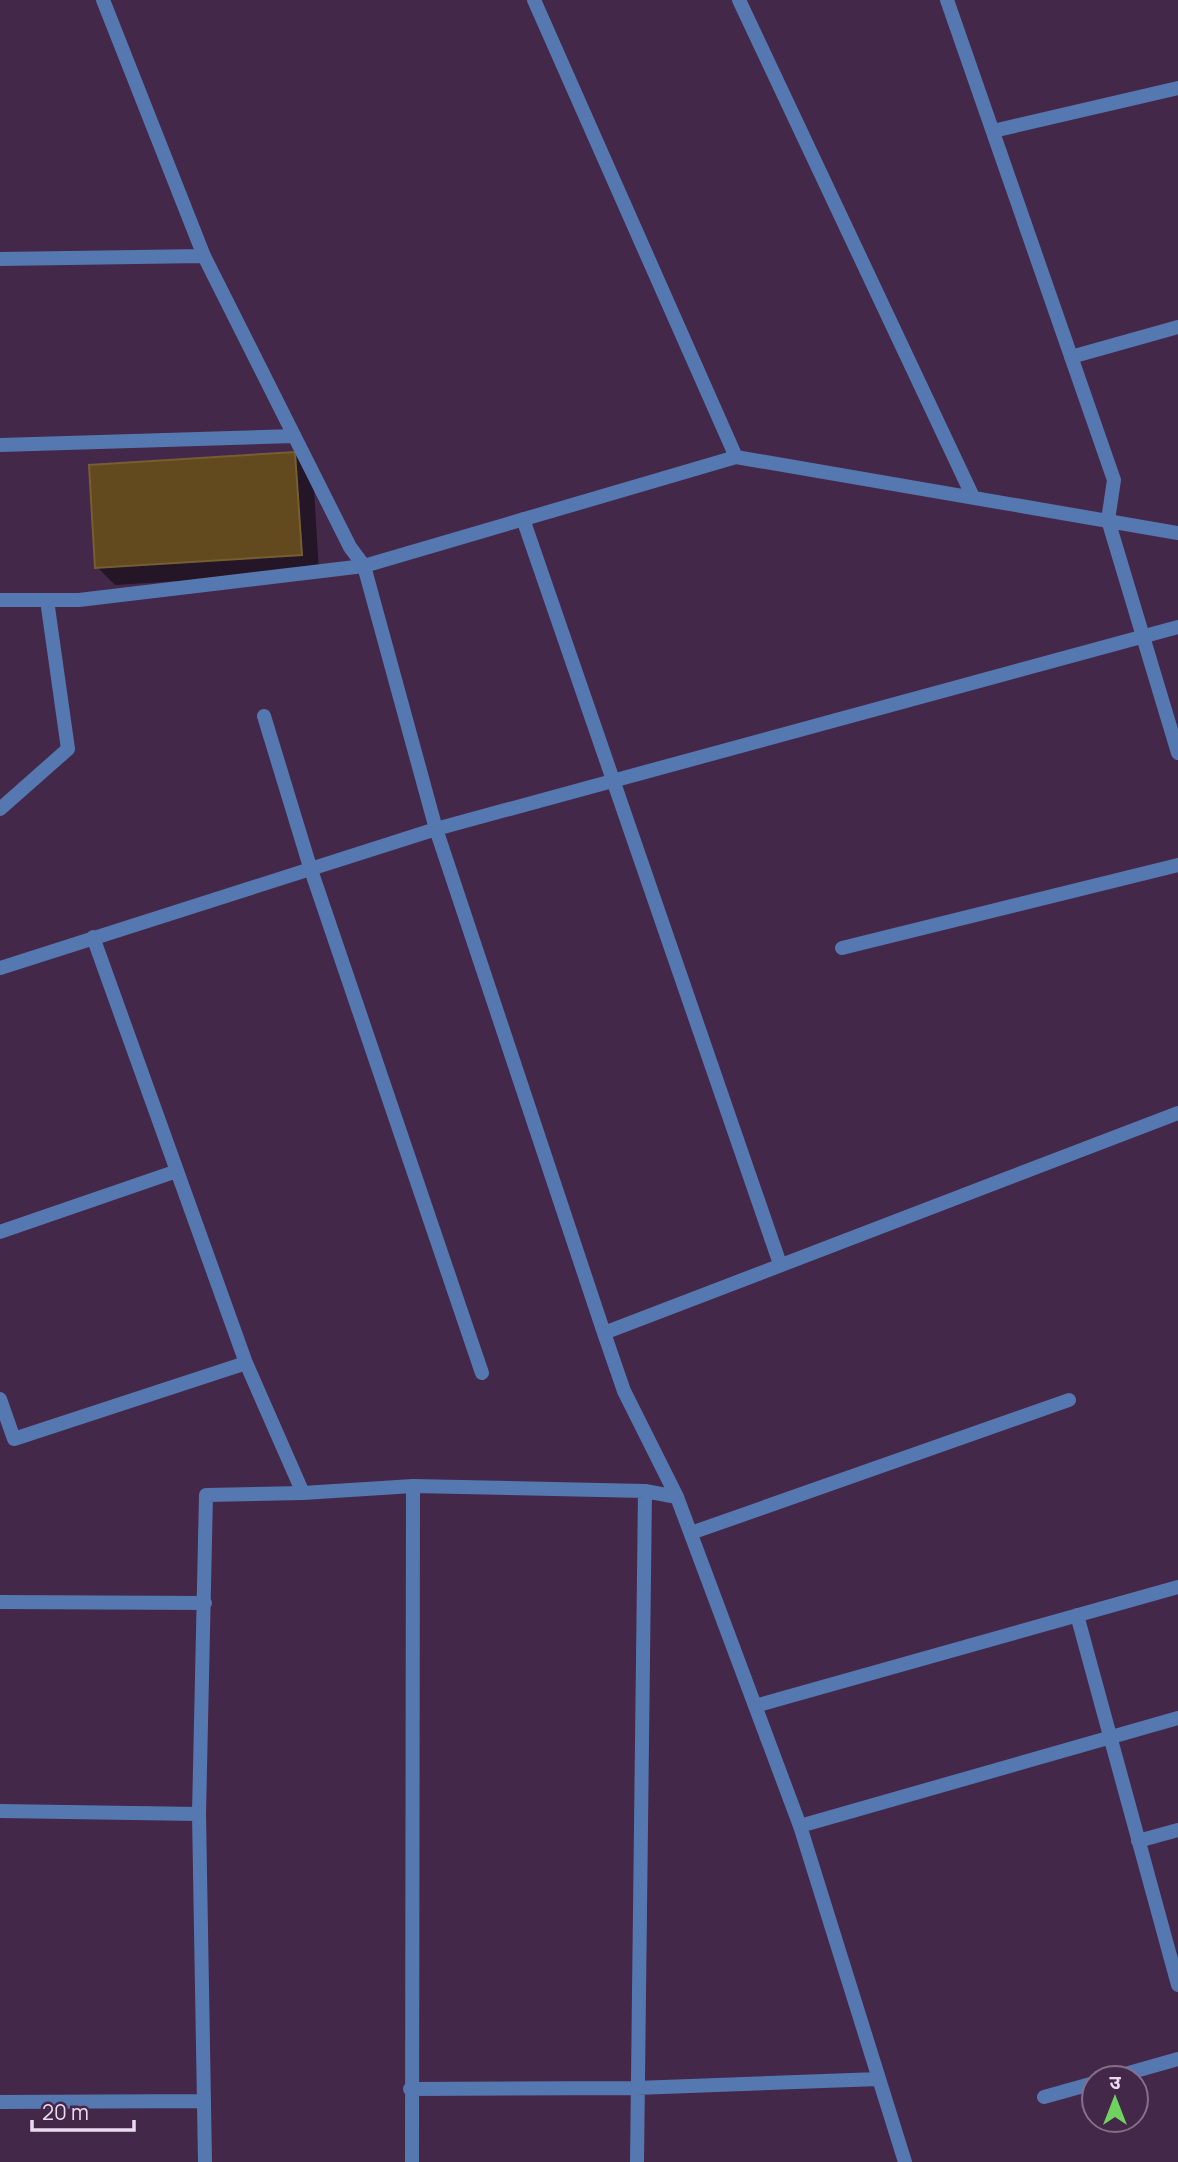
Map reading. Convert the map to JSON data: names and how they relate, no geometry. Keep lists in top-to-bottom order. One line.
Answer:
{"scale_bar":"20 m","north":"top"}
